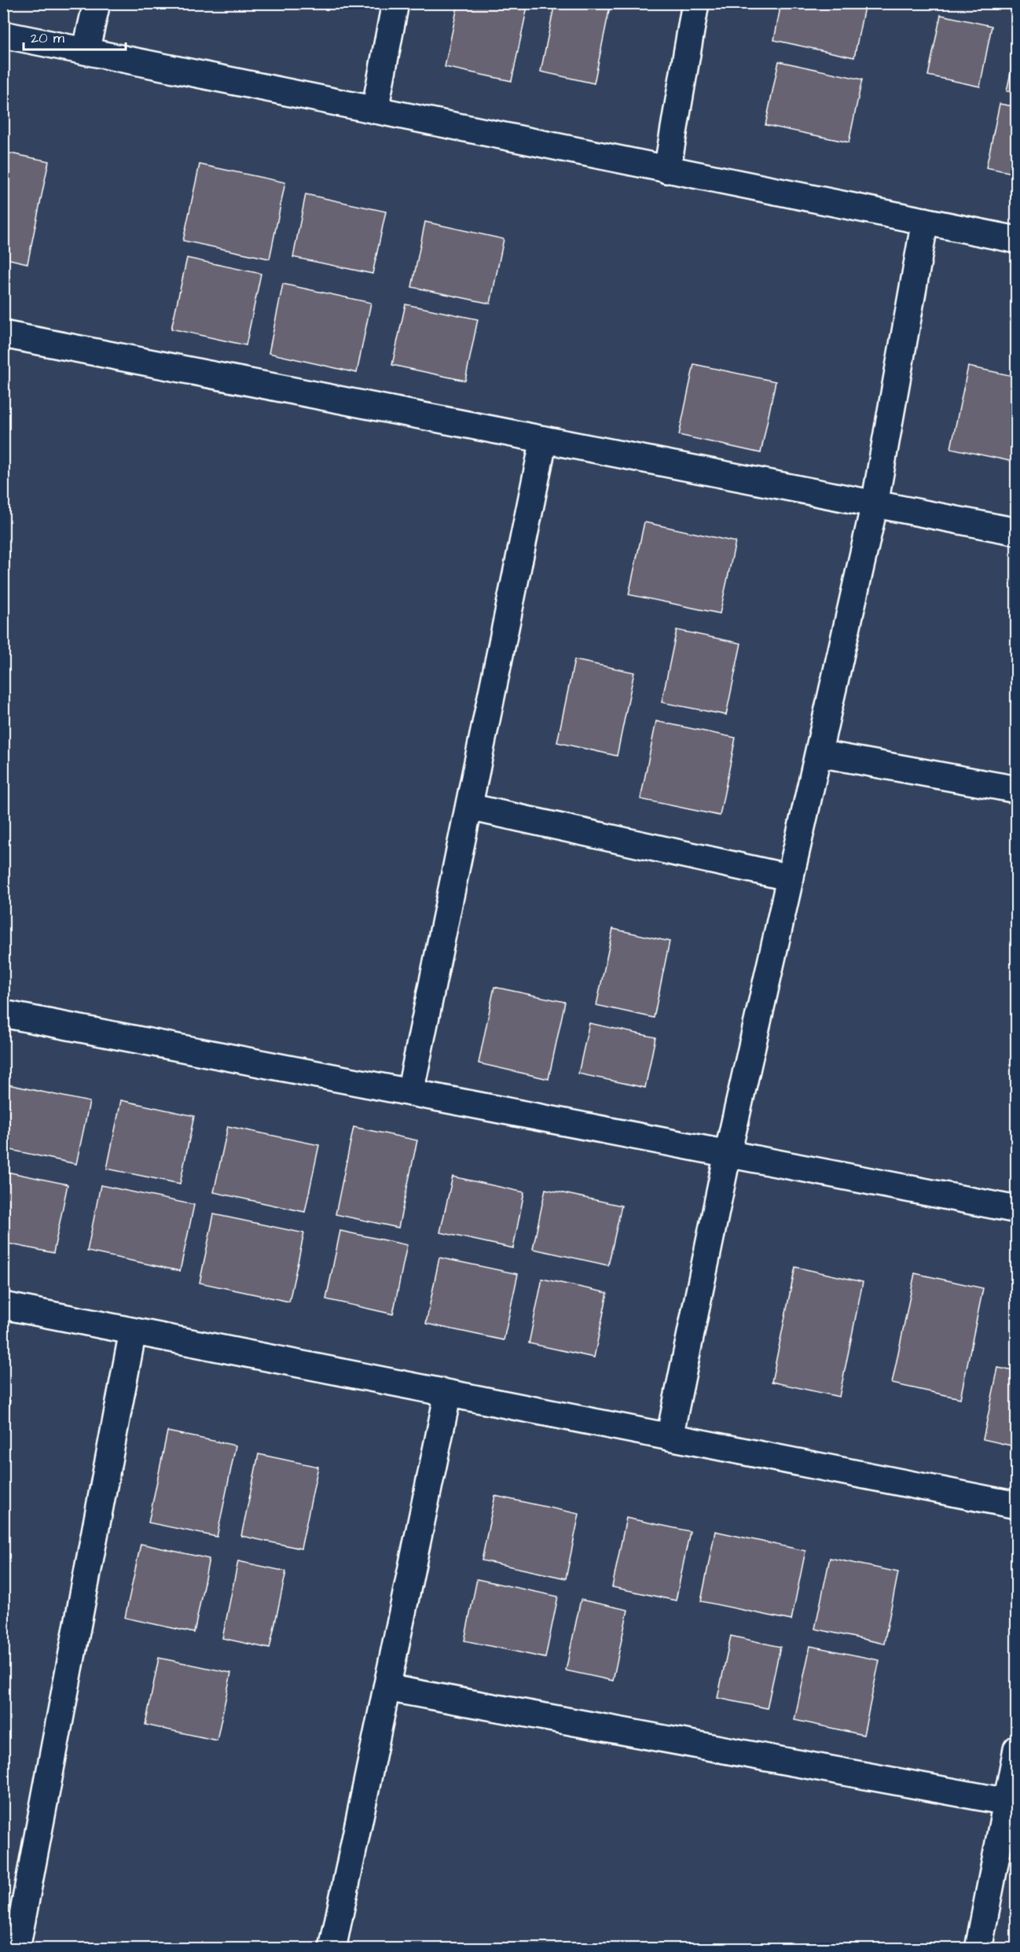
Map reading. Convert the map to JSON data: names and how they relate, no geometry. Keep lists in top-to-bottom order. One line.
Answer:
{"scale_bar":"20 m"}
